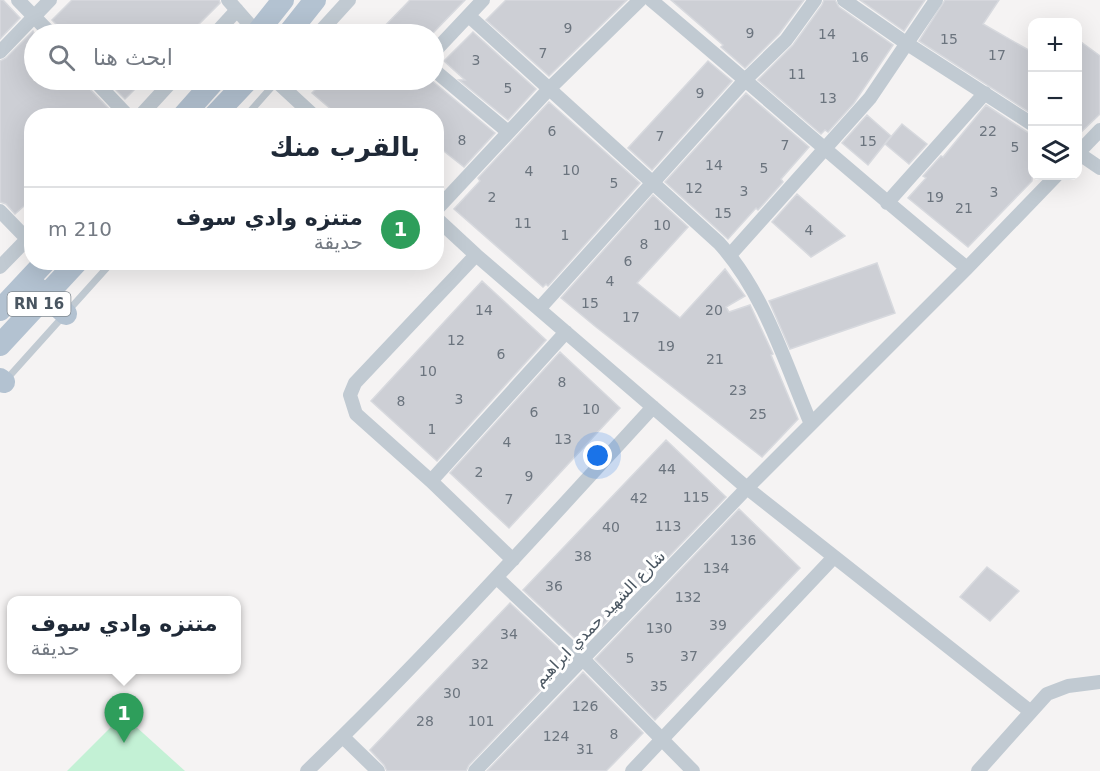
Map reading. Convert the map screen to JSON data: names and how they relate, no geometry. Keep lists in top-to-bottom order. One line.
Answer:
{"streets":{"main road":["RN 16"],"street":["شارع الشهيد حمدي ابراهيم"]},"house_numbers":["9","9","14","15","7","17","16","3","11","5","9","13","6","22","7","8","15","7","5","14","5","10","4","5","12","3","3","2","19","21","15","11","10","4","1","8","6","4","15","14","20","17","12","19","6","21","10","8","23","3","8","10","6","25","1","13","4","44","2","9","115","42","7","113","40","136","38","134","36","132","39","130","34","37","5","32","35","30","126","28","101","8","124","31"],"page":{"map_buttons":["+","−"],"search":"ابحث هنا","heading":"بالقرب منك","list":[{"mark":"1","name":"متنزه وادي سوف","note":"حديقة","value":"210 m"}],"popup":["متنزه وادي سوف","حديقة"],"pins":"1"}}
